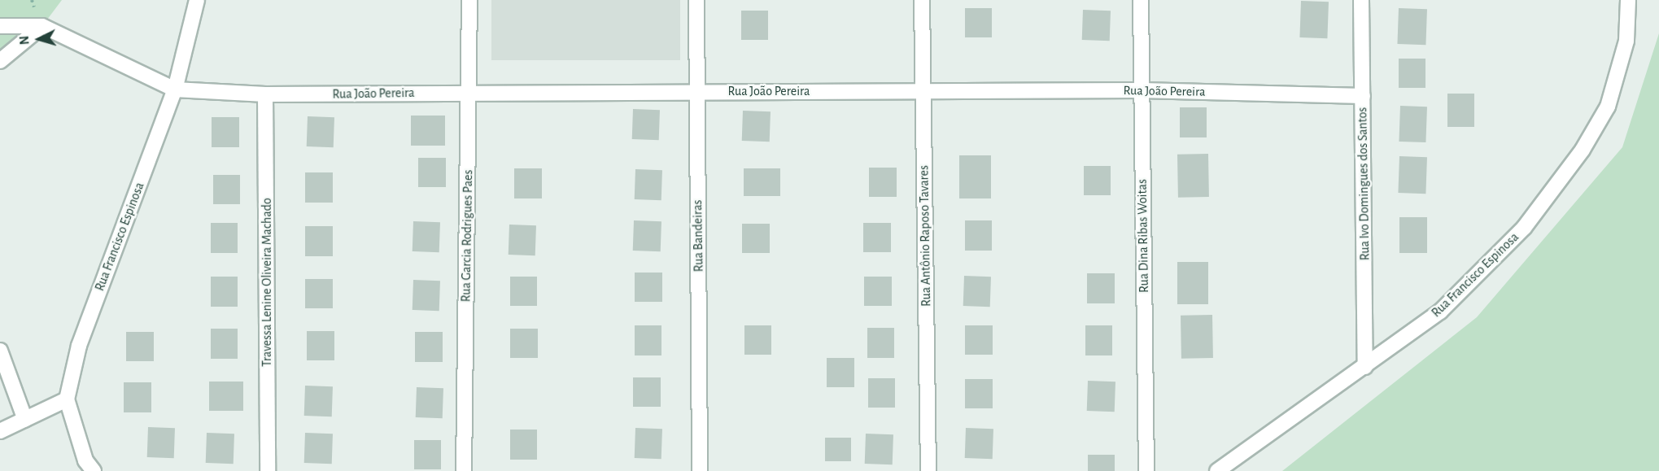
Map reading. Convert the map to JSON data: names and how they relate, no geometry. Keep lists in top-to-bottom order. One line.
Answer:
{"streets":{"street":["Rua João Pereira","Rua Ivo Domingues dos Santos","Rua Garcia Rodrigues Paes","Rua Bandeiras","Rua Antônio Raposo Tavares","Rua Dina Ribas Woitas","Rua Francisco Espinosa","Travessa Lenine Oliveira Machado"]},"crossings":[["Rua João Pereira","Rua Ivo Domingues dos Santos"],["Rua João Pereira","Rua Garcia Rodrigues Paes"],["Rua João Pereira","Rua Bandeiras"],["Rua João Pereira","Rua Antônio Raposo Tavares"],["Rua João Pereira","Rua Dina Ribas Woitas"],["Rua João Pereira","Rua Francisco Espinosa"],["Rua João Pereira","Travessa Lenine Oliveira Machado"],["Rua Ivo Domingues dos Santos","Rua Francisco Espinosa"]],"north":"left"}
